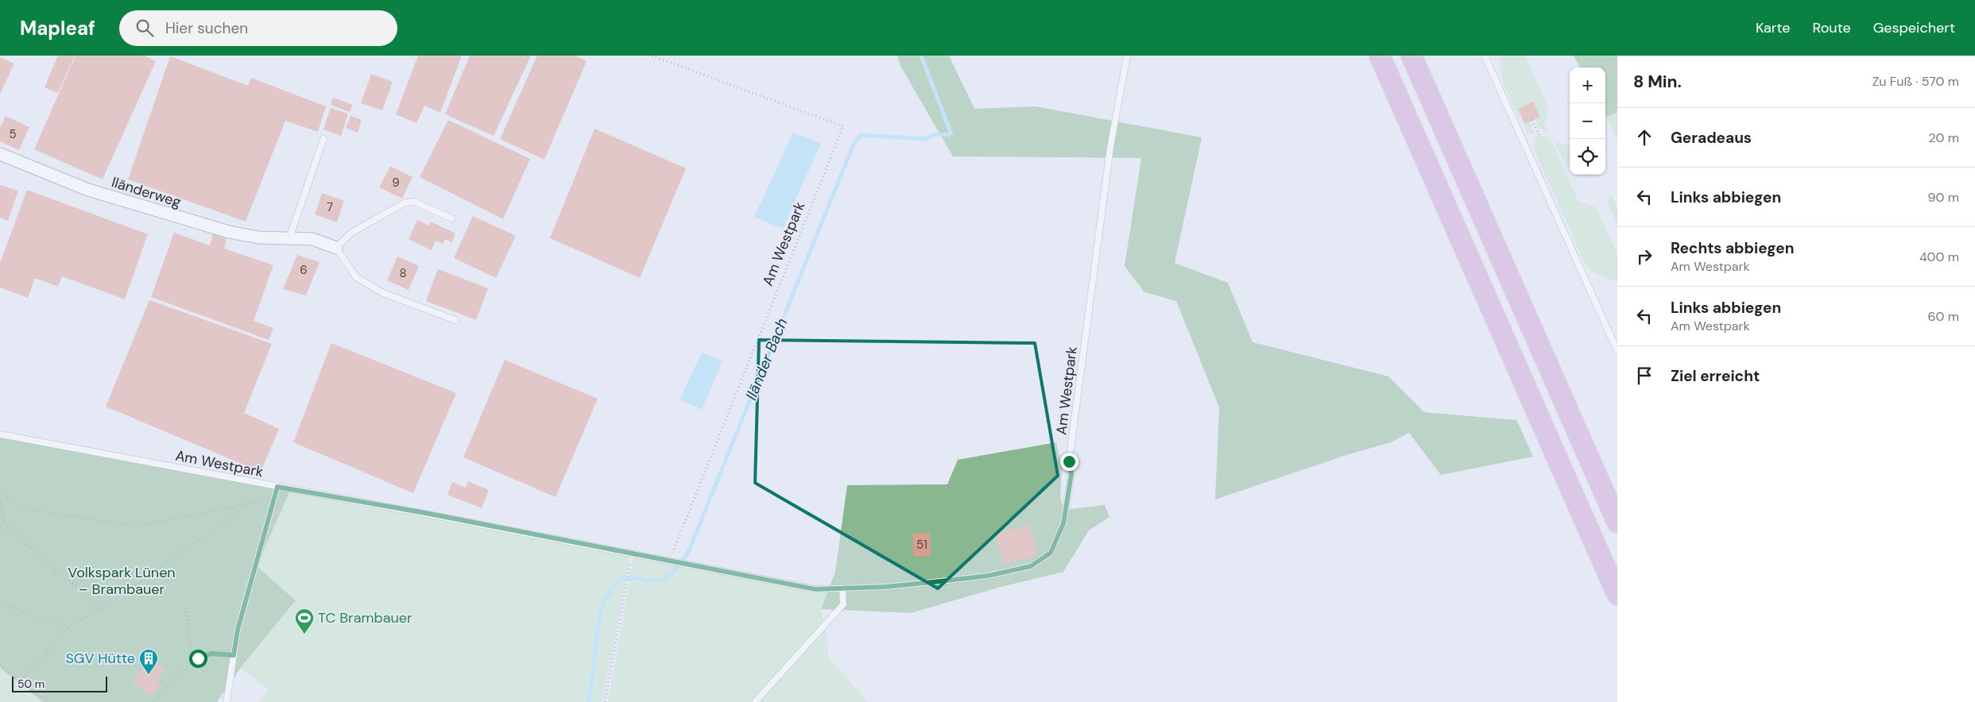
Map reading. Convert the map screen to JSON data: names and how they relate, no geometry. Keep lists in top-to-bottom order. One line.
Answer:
{"streets":{"street":["Iländerweg"],"lane":["Am Westpark"]},"water":["Iländer Bach"],"parks":["Volkspark Lünen – Brambauer"],"places":{"sports":["TC Brambauer"],"building":["SGV Hütte"]},"house_numbers":["5","9","7","6","8","51"],"scale_bar":"50 m","page":{"header":"Mapleaf","search":"Hier suchen","nav":["Karte","Route","Gespeichert"],"heading":["8 Min.","Zu Fuß · 570 m"],"map_buttons":["+","−"],"list":[["Geradeaus","20 m"],["Links abbiegen","90 m"],["Rechts abbiegen","Am Westpark","400 m"],["Links abbiegen","Am Westpark","60 m"],"Ziel erreicht"],"scale":"50 m"}}
